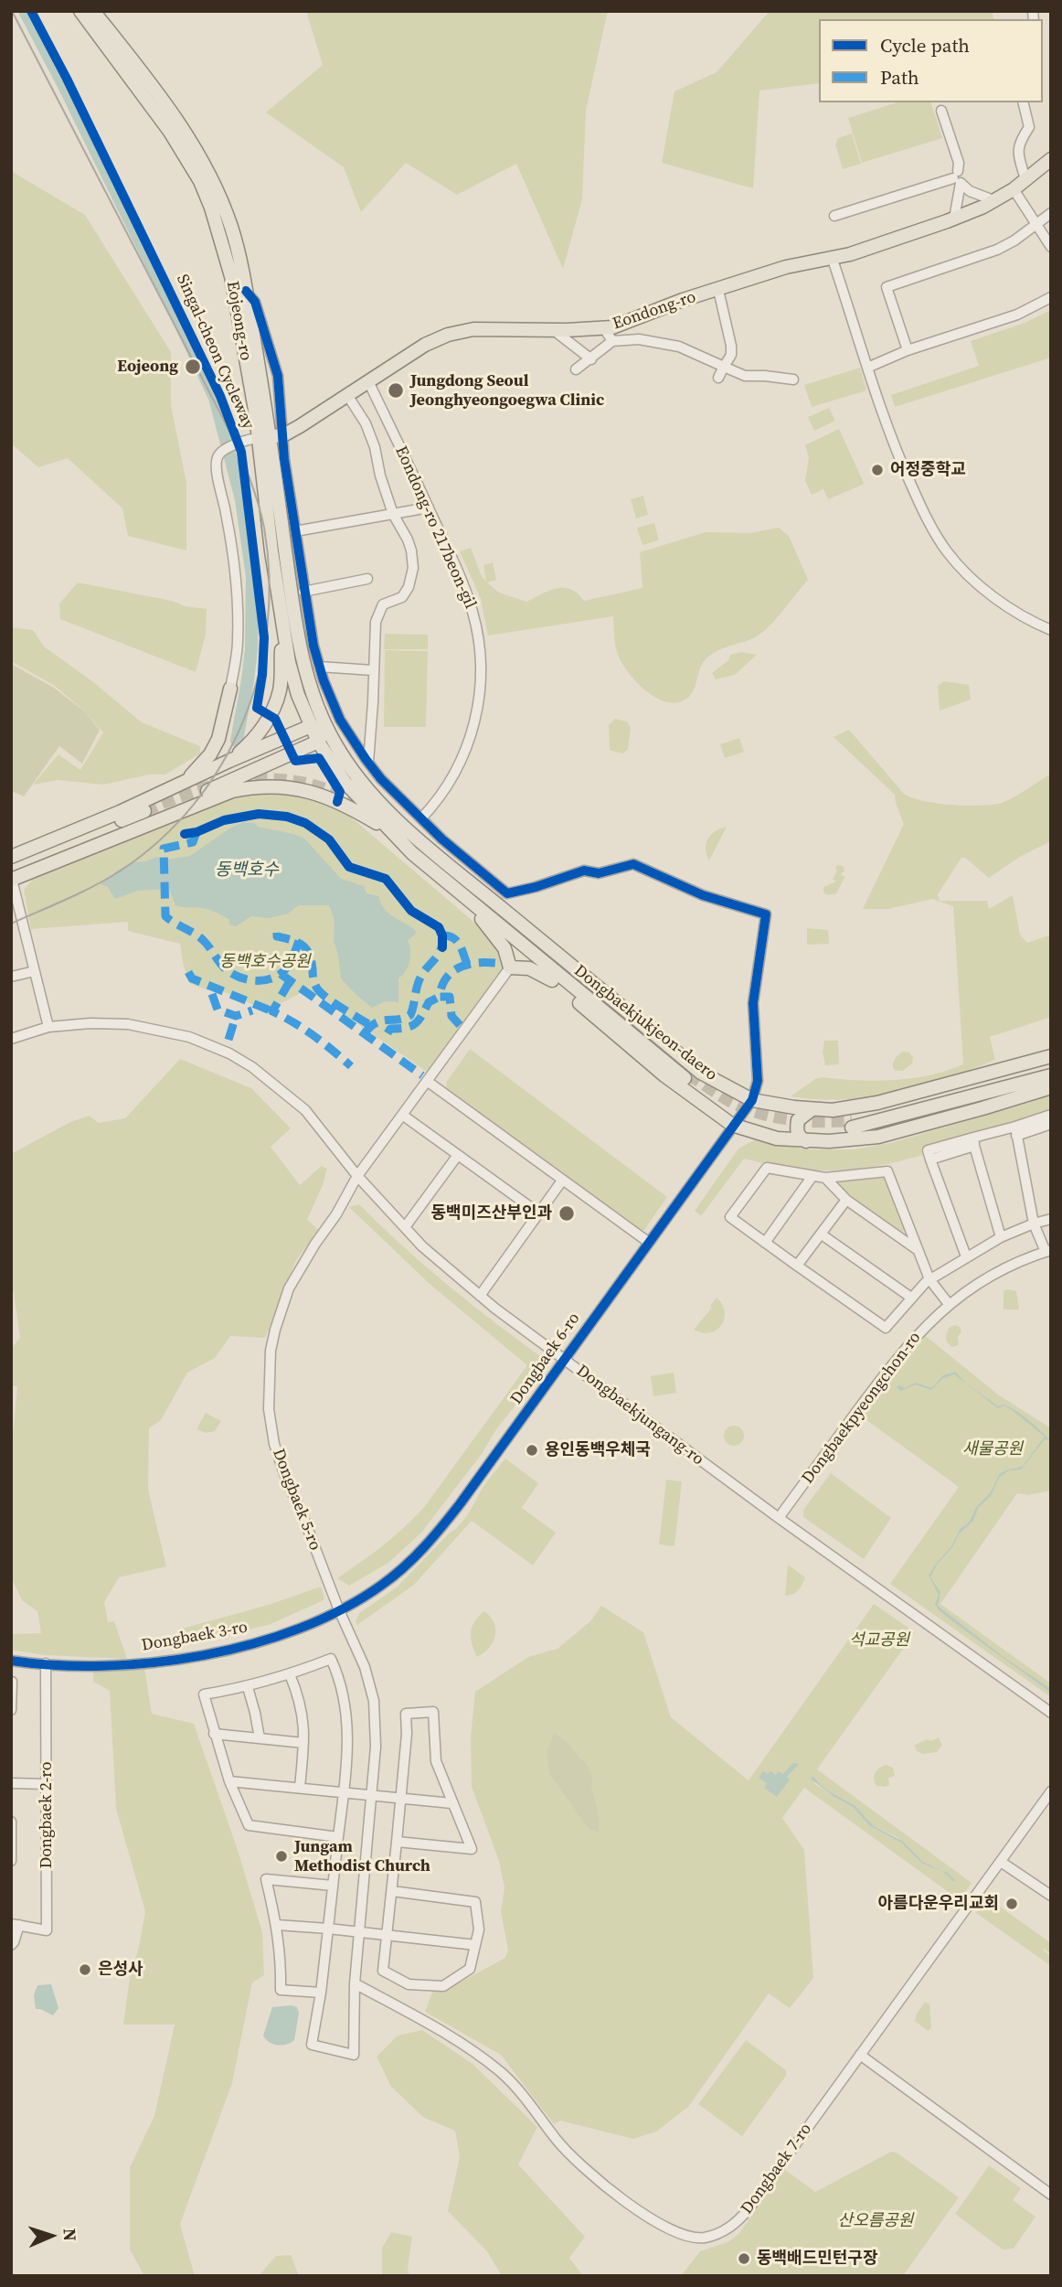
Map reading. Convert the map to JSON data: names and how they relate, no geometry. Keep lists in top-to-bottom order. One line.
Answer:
{"streets":{"main road":["Eondong-ro","Eojeong-ro","Dongbaekjukjeon-daero"],"street":["Eondong-ro 217beon-gil","Dongbaek 6-ro","Dongbaekpyeongchon-ro","Dongbaekjungang-ro","Dongbaek 5-ro","Dongbaek 3-ro","Dongbaek 2-ro","Dongbaek 7-ro"],"cycle path":["Singal-cheon Cycleway"]},"crossings":[["Eondong-ro","Eojeong-ro"],["Eondong-ro","Eondong-ro 217beon-gil"],["Eojeong-ro","Dongbaekjukjeon-daero"],["Dongbaekjukjeon-daero","Dongbaek 6-ro"],["Dongbaek 6-ro","Dongbaekjungang-ro"],["Dongbaek 6-ro","Dongbaek 5-ro"],["Dongbaek 6-ro","Dongbaek 3-ro"],["Dongbaekpyeongchon-ro","Dongbaekjungang-ro"],["Dongbaekjungang-ro","Dongbaek 5-ro"],["Dongbaek 5-ro","Dongbaek 3-ro"],["Dongbaek 5-ro","Dongbaek 7-ro"],["Dongbaek 3-ro","Dongbaek 2-ro"]],"water":["동백호수"],"parks":["동백호수공원","새물공원","석교공원","산오름공원"],"places":["Eojeong","Jungdong Seoul Jeonghyeongoegwa Clinic","어정중학교","동백미즈산부인과","용인동백우체국","Jungam Methodist Church","아름다운우리교회","은성사","동백배드민턴구장"],"legend":["Cycle path","Path"],"north":"right"}
